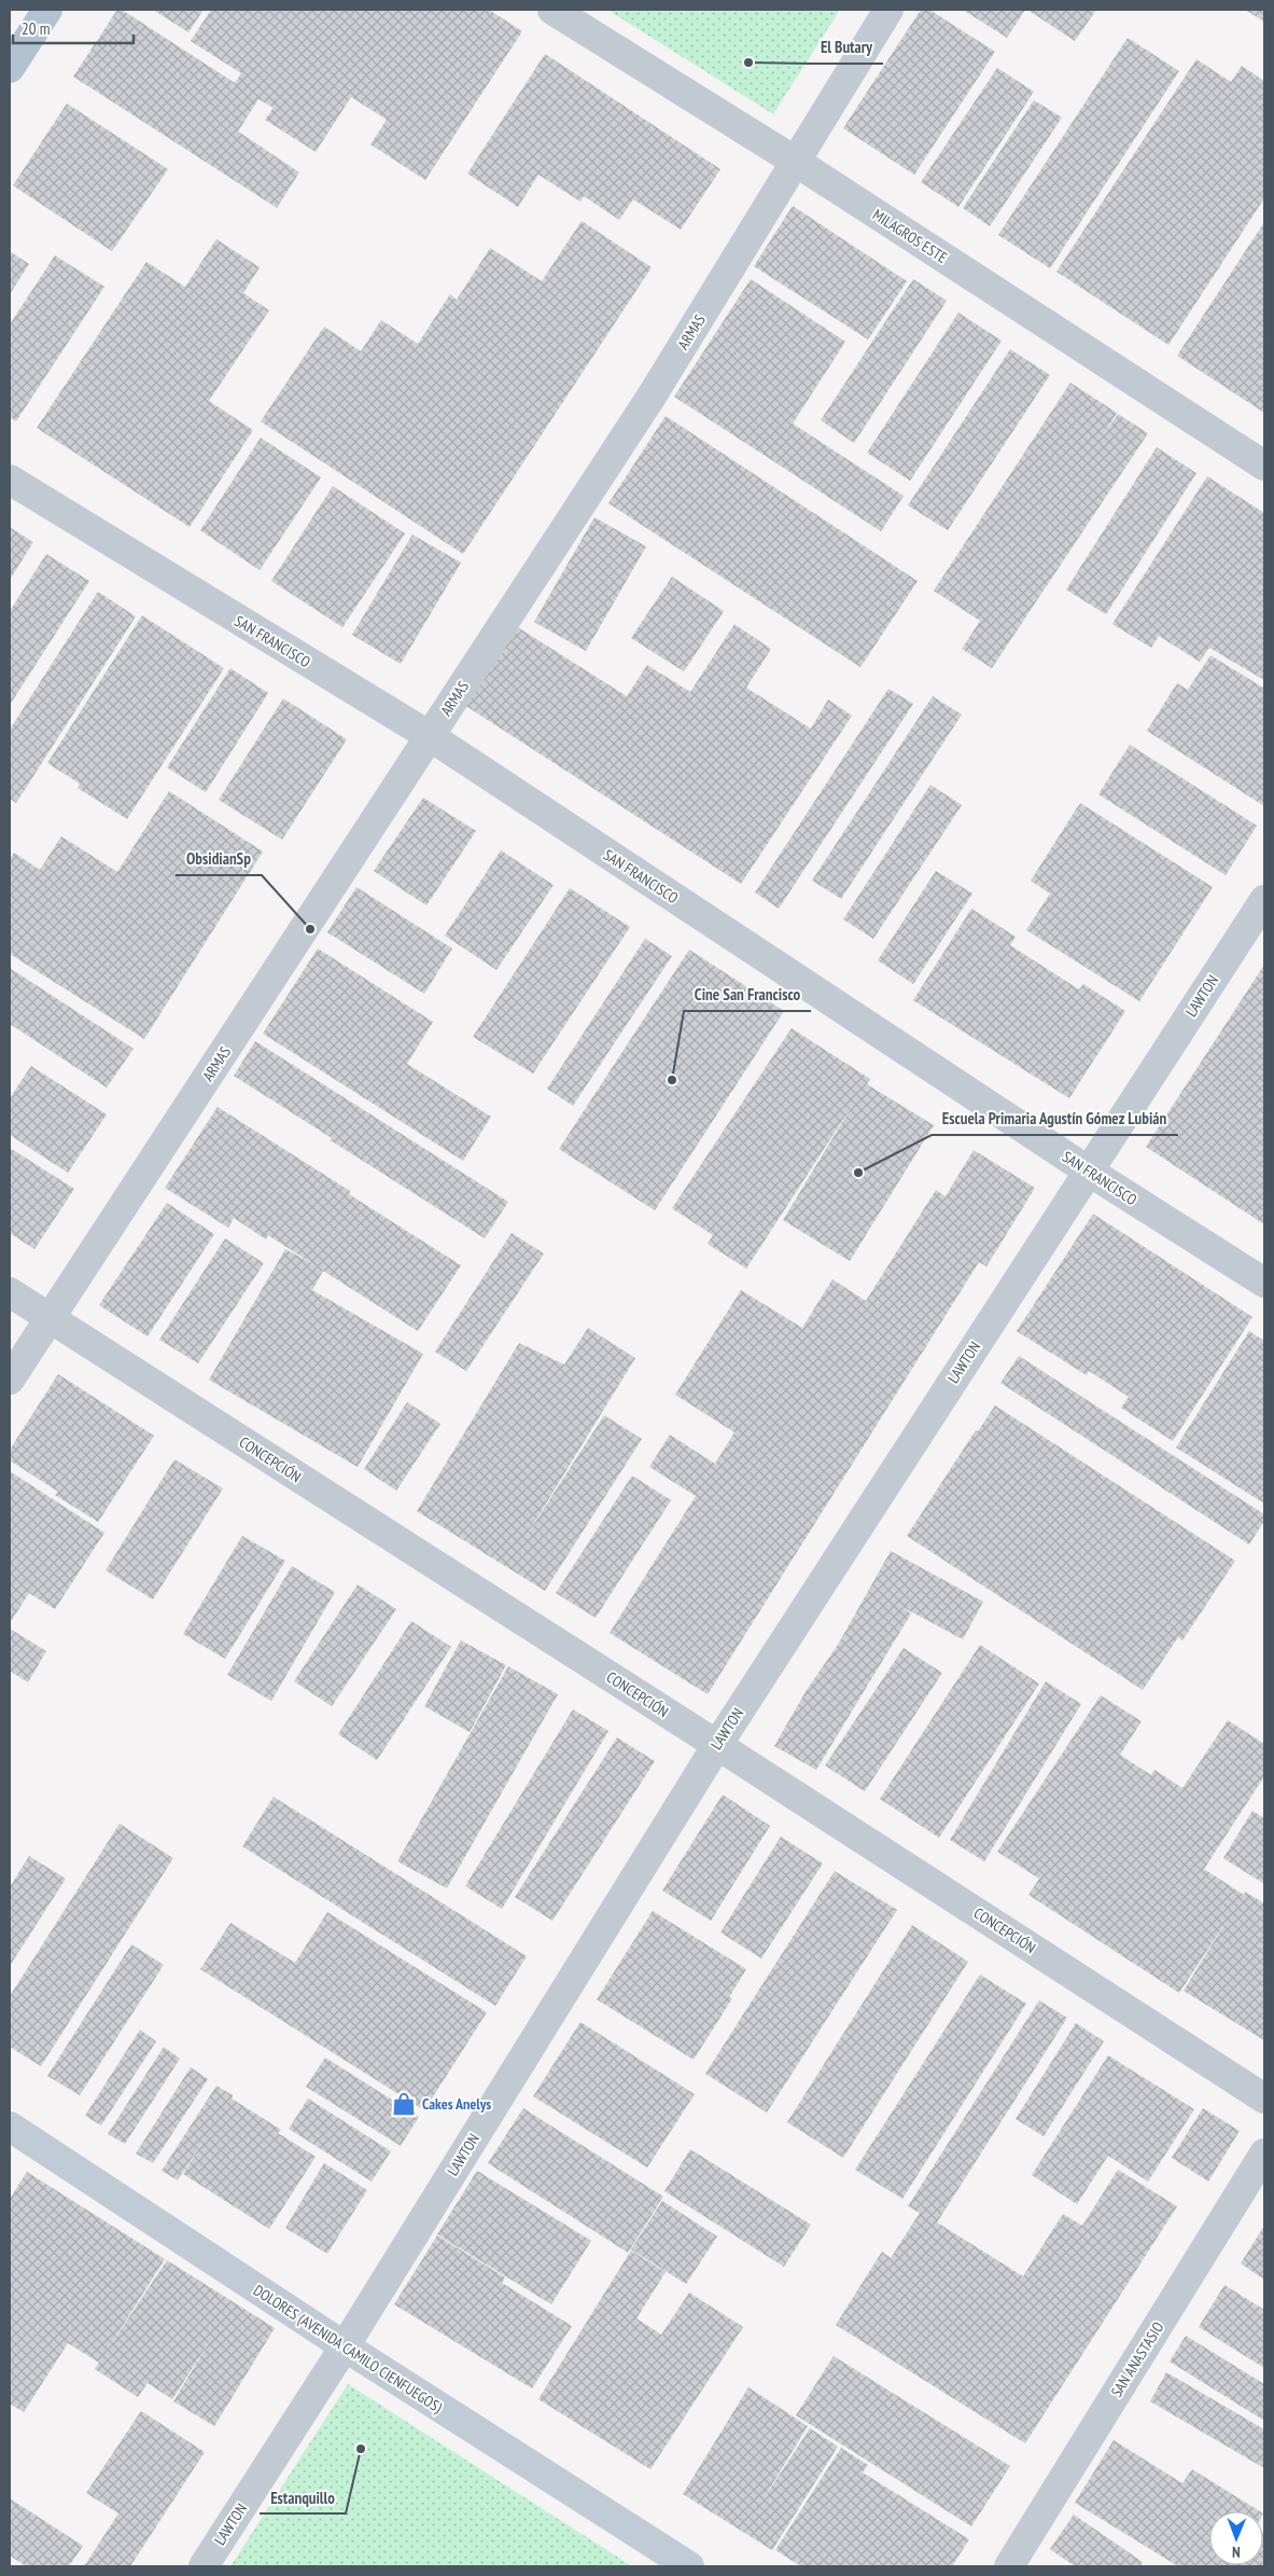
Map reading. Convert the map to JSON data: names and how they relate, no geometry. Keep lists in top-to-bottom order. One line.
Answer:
{"streets":{"main road":["DOLORES (AVENIDA CAMILO CIENFUEGOS)"],"street":["MILAGROS ESTE","ARMAS","SAN FRANCISCO","LAWTON","CONCEPCIÓN","SAN ANASTASIO"]},"crossings":[["MILAGROS ESTE","ARMAS"],["ARMAS","SAN FRANCISCO"],["ARMAS","CONCEPCIÓN"],["SAN FRANCISCO","LAWTON"],["LAWTON","CONCEPCIÓN"],["LAWTON","DOLORES (AVENIDA CAMILO CIENFUEGOS)"]],"places":{"other":["El Butary","ObsidianSp","Cine San Francisco","Escuela Primaria Agustín Gómez Lubián","Estanquillo"],"shop":["Cakes Anelys"]},"scale_bar":"20 m","north":"bottom"}
